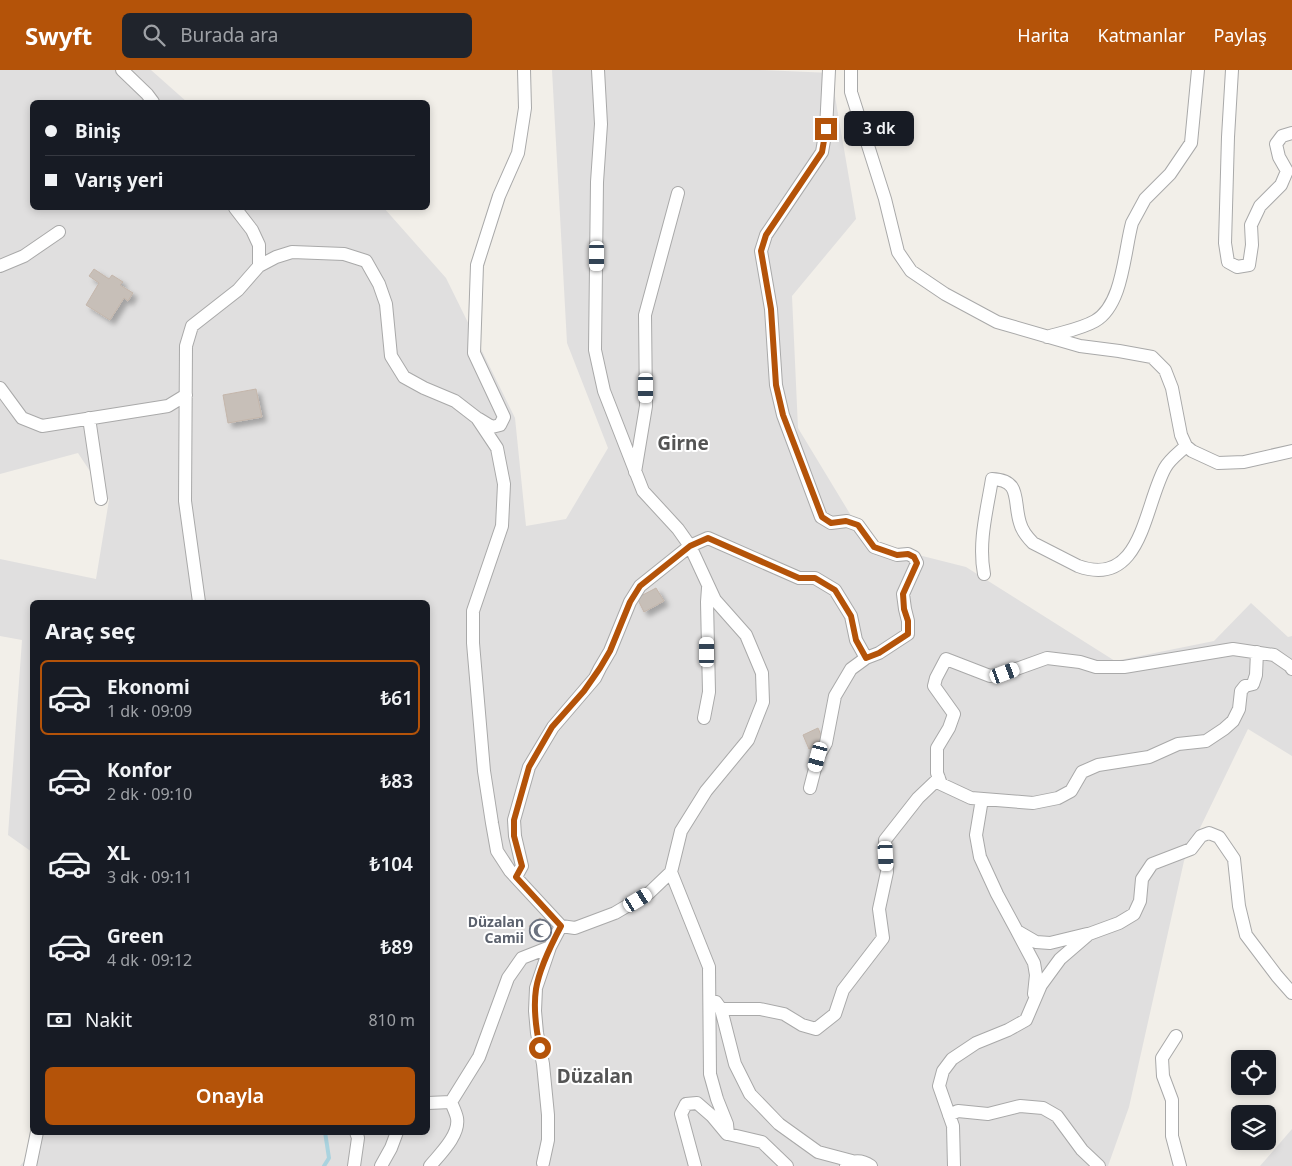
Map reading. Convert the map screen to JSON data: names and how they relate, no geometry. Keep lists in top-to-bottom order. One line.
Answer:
{"districts":["Girne","Düzalan"],"places":{"mosque":["Düzalan Camii"]},"page":{"header":"Swyft","search":"Burada ara","nav":["Harita","Katmanlar","Paylaş"],"banner":["Biniş","Varış yeri"],"bubble":"3 dk","heading":"Araç seç","list":[{"name":"Ekonomi","note":"1 dk · 09:09","value":"₺61"},{"name":"Konfor","note":"2 dk · 09:10","value":"₺83"},{"name":"XL","note":"3 dk · 09:11","value":"₺104"},{"name":"Green","note":"4 dk · 09:12","value":"₺89"}],"pay":["Nakit","810 m"],"buttons":"Onayla"}}
